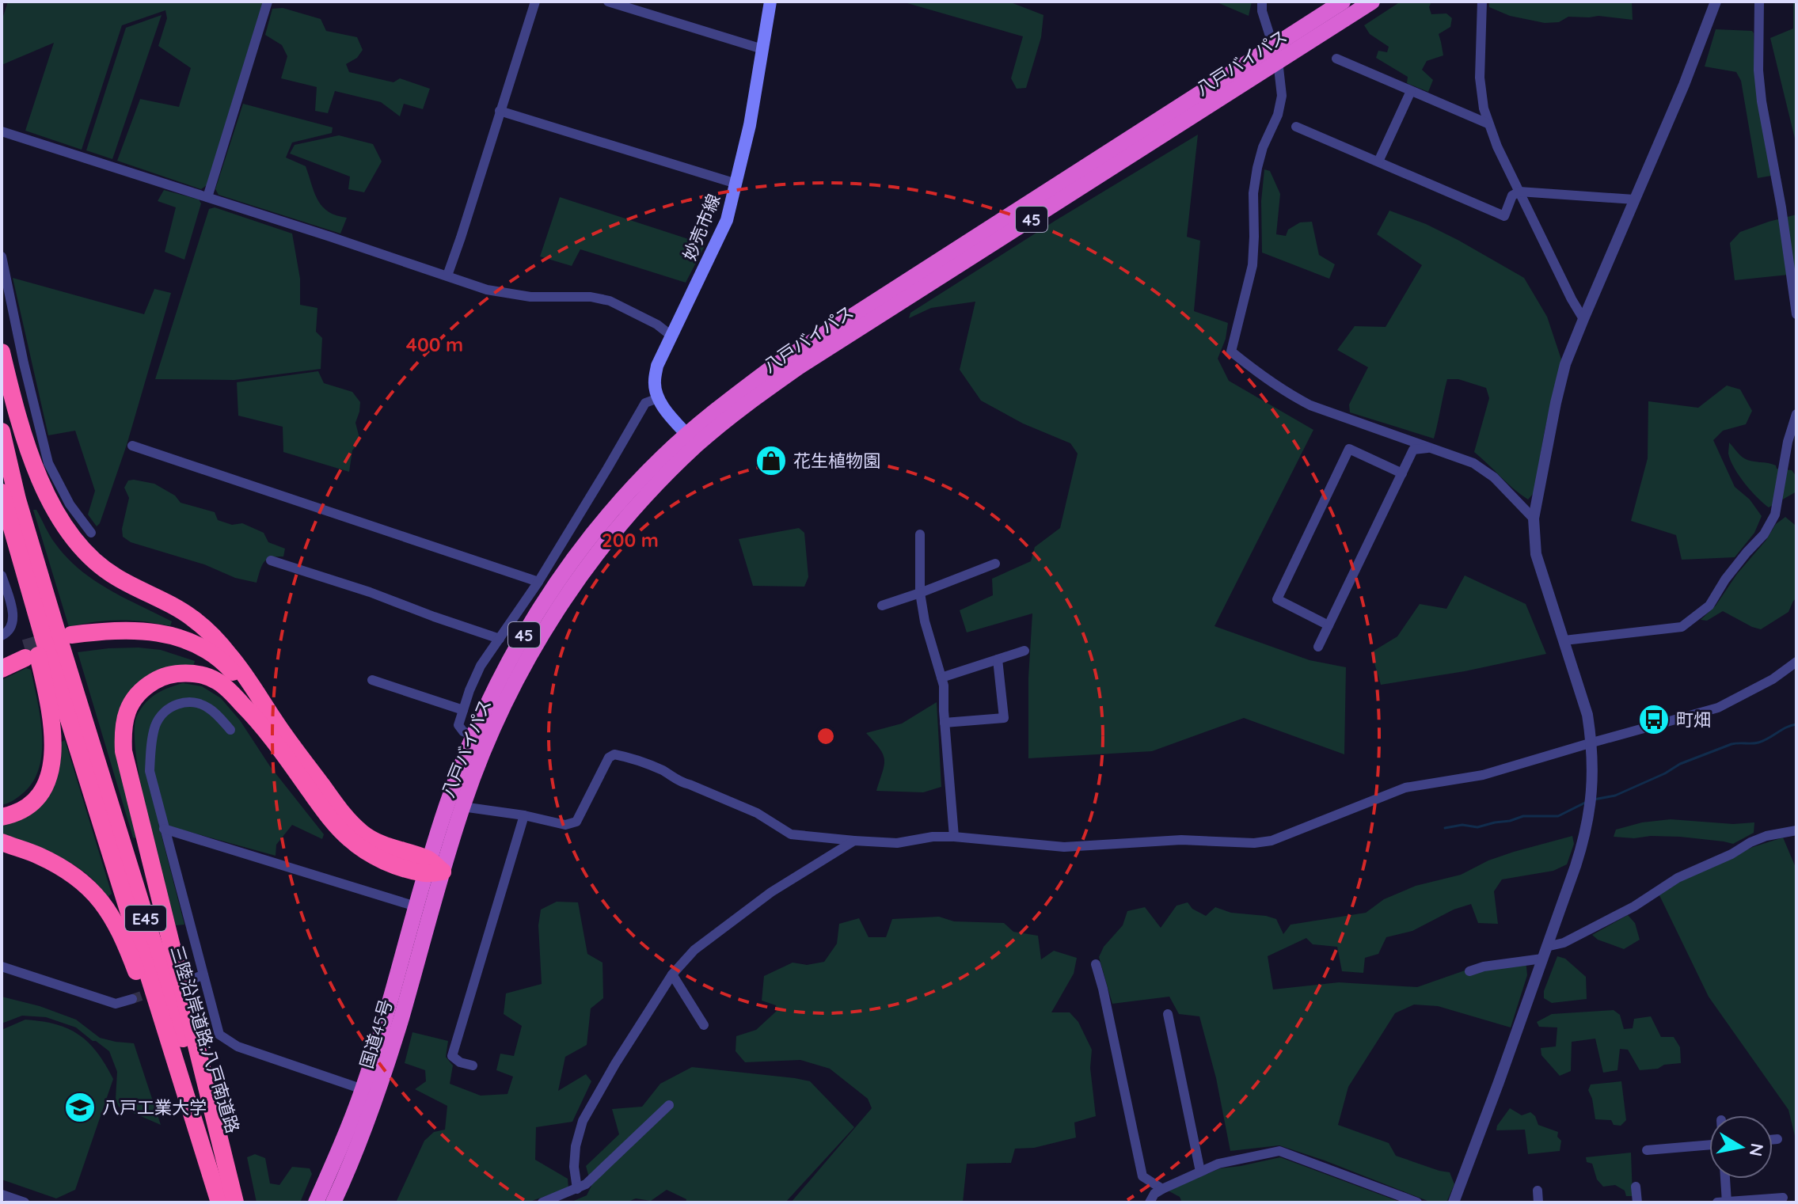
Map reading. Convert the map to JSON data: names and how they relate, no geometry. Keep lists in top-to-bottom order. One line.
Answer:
{"streets":{"highway":["八戸バイパス","45","E45","国道45号","三陸沿岸道路;八戸南道路"],"main road":["妙売市線"]},"crossings":[["八戸バイパス","国道45号"],["E45","三陸沿岸道路;八戸南道路"]],"places":{"shop":["花生植物園"],"bus stop":["町畑"],"school or university":["八戸工業大学"]},"north":"right","rings":["400 m","200 m"]}
